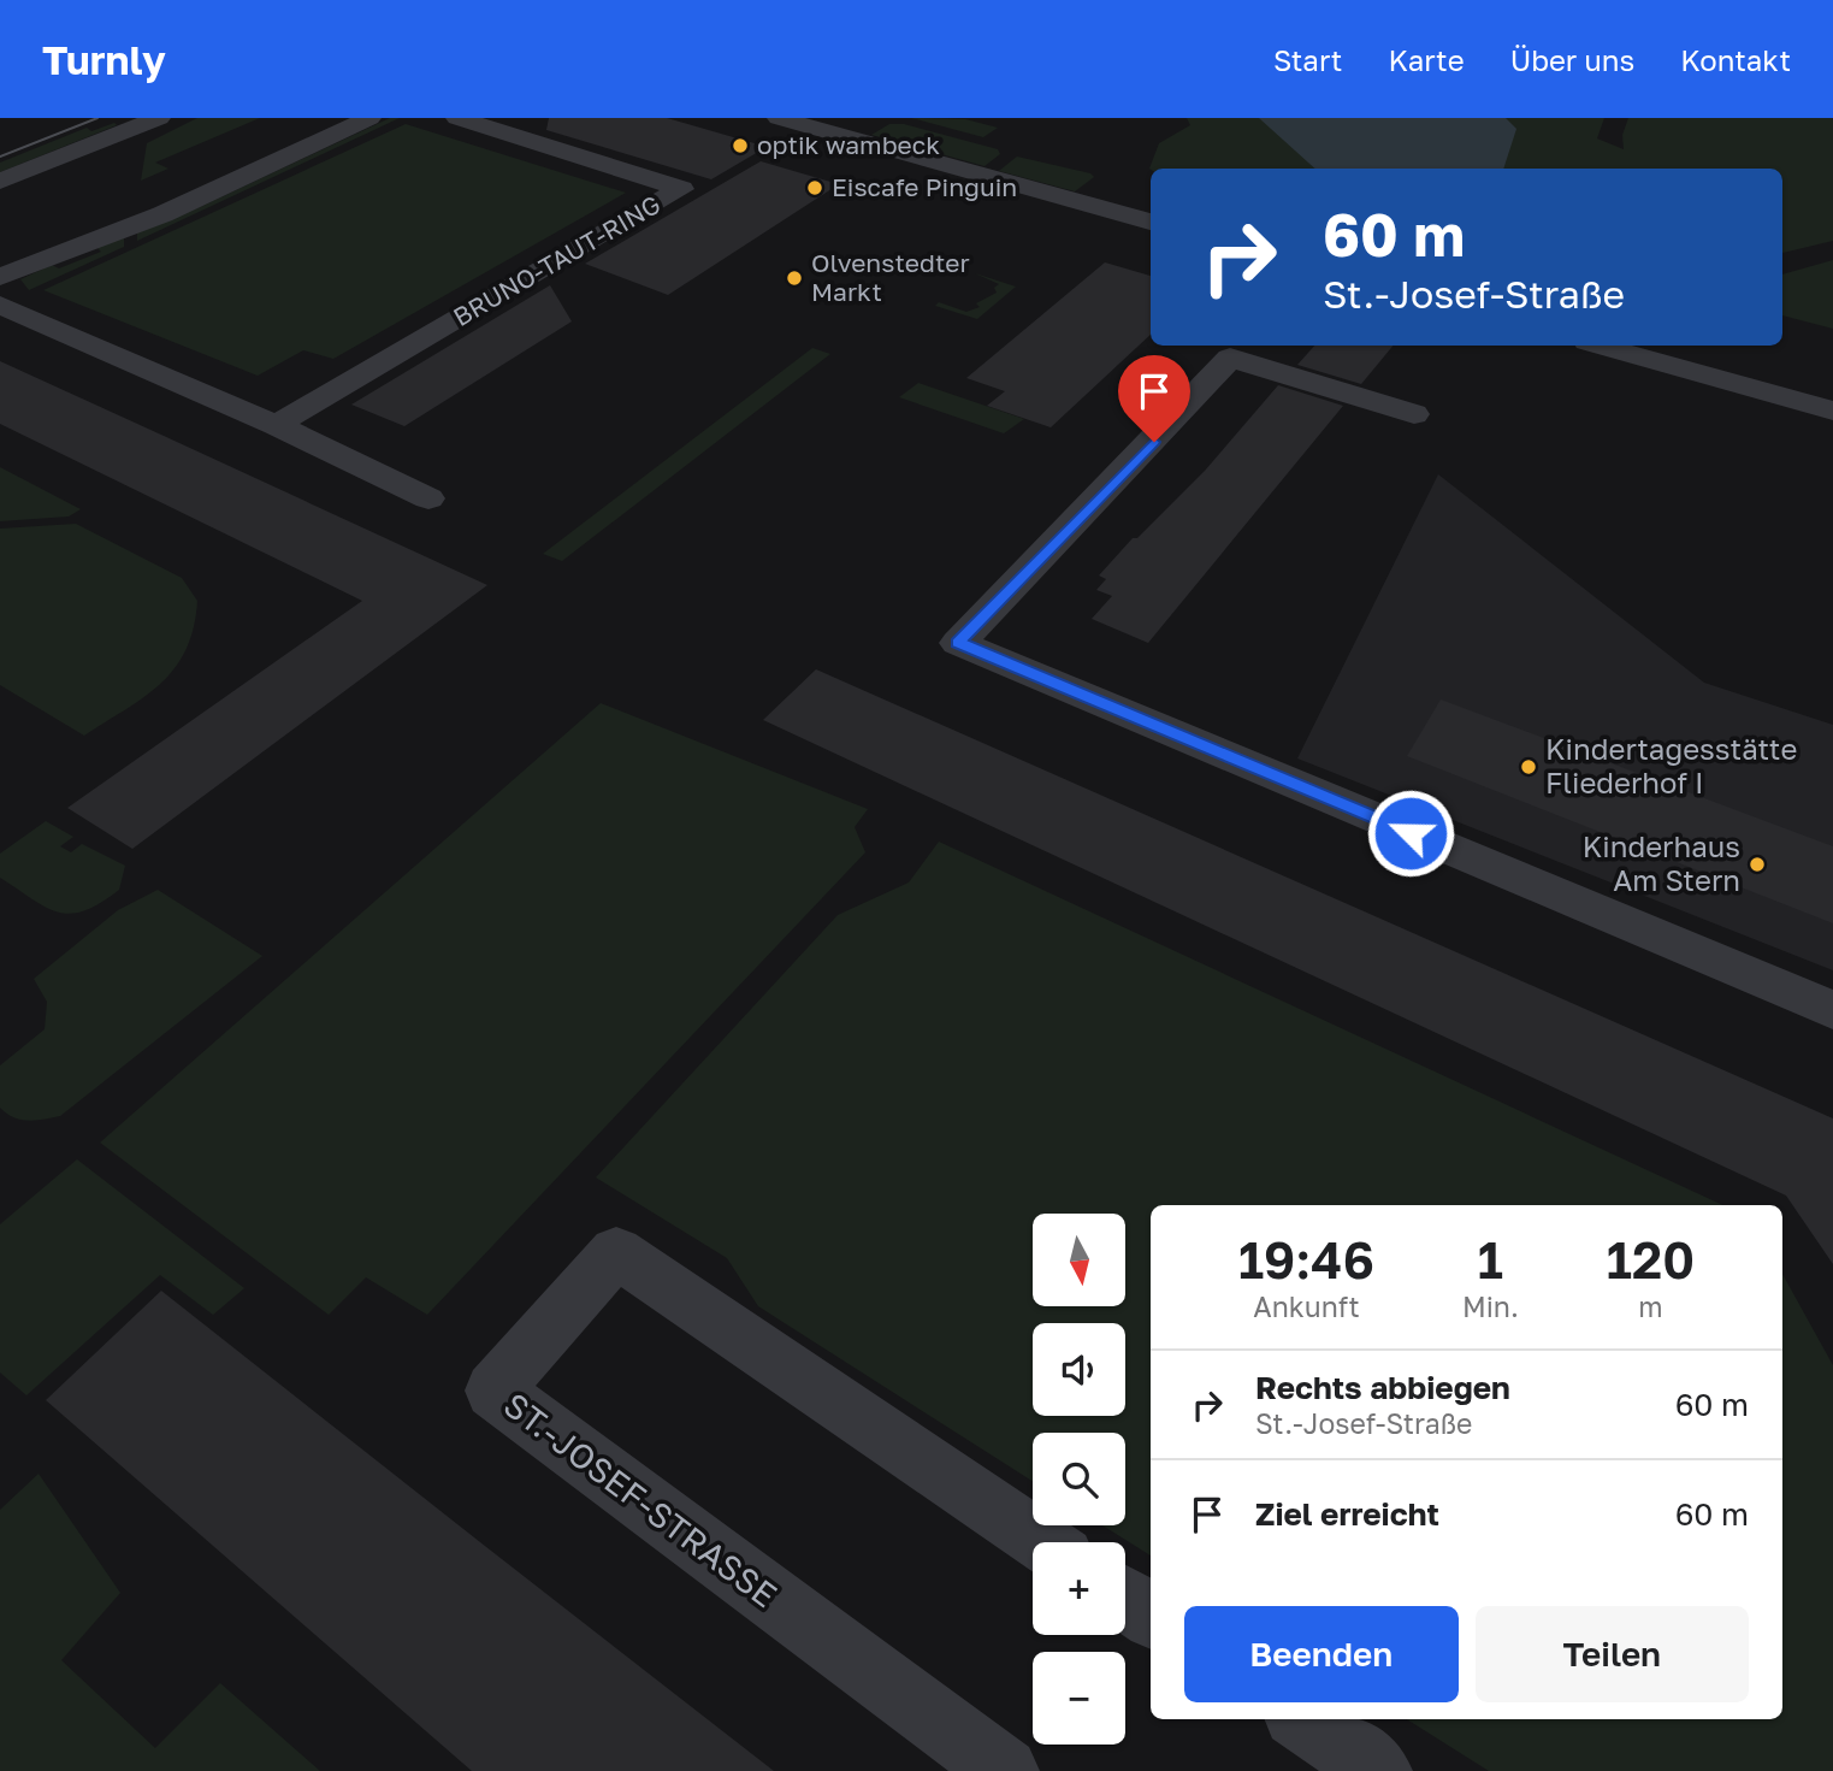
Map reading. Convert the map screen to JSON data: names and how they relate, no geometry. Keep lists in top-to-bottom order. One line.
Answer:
{"streets":{"street":["BRUNO-TAUT-RING","ST.-JOSEF-STRASSE"]},"places":["optik wambeck","Eiscafe Pinguin","Olvenstedter Markt","Kindertagesstätte Fliederhof I","Kinderhaus Am Stern"],"north":"bottom","page":{"header":"Turnly","nav":["Start","Karte","Über uns","Kontakt"],"turn":["60 m","St.-Josef-Straße"],"eta":["19:46","Ankunft","1","Min.","120","m"],"map_buttons":["+","−"],"list":[{"name":"Rechts abbiegen","note":"St.-Josef-Straße","value":"60 m"},{"name":"Ziel erreicht","value":"60 m"}],"buttons":["Beenden","Teilen"]}}
